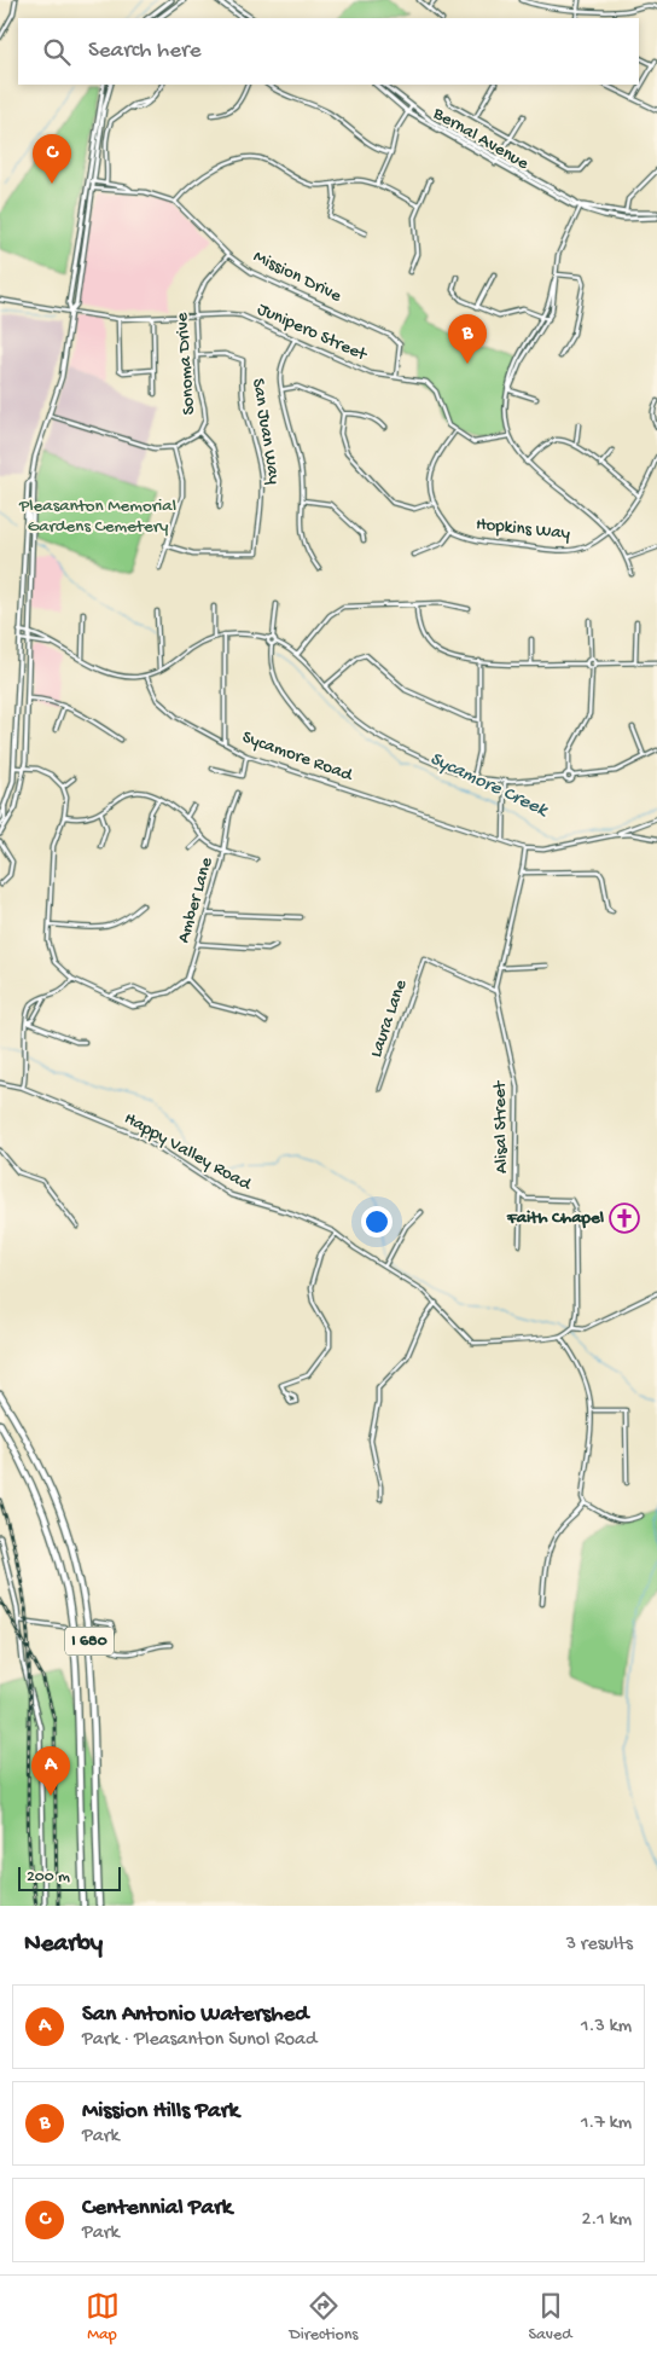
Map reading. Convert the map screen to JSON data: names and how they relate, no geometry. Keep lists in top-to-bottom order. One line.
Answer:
{"streets":{"highway":["I 680"],"main road":["Bernal Avenue"],"street":["Mission Drive","Junipero Street","Sonoma Drive","San Juan Way","Hopkins Way","Sycamore Road","Amber Lane","Laura Lane","Alisal Street","Happy Valley Road"]},"crossings":[["Mission Drive","Junipero Street"],["Mission Drive","Sonoma Drive"],["Junipero Street","Sonoma Drive"],["Sonoma Drive","San Juan Way"],["Sycamore Road","Alisal Street"],["Laura Lane","Alisal Street"],["Alisal Street","Happy Valley Road"]],"water":["Sycamore Creek"],"parks":["Pleasanton Memorial Gardens Cemetery"],"places":{"church":["Faith Chapel"]},"scale_bar":"200 m","page":{"search":"Search here","pins":["C","B","A"],"scale":"200 m","heading":["Nearby","3 results"],"list":[{"mark":"A","name":"San Antonio Watershed","note":"Park · Pleasanton Sunol Road","value":"1.3 km"},{"mark":"B","name":"Mission Hills Park","note":"Park","value":"1.7 km"},{"mark":"C","name":"Centennial Park","note":"Park","value":"2.1 km"}],"nav":["Map","Directions","Saved"]}}
